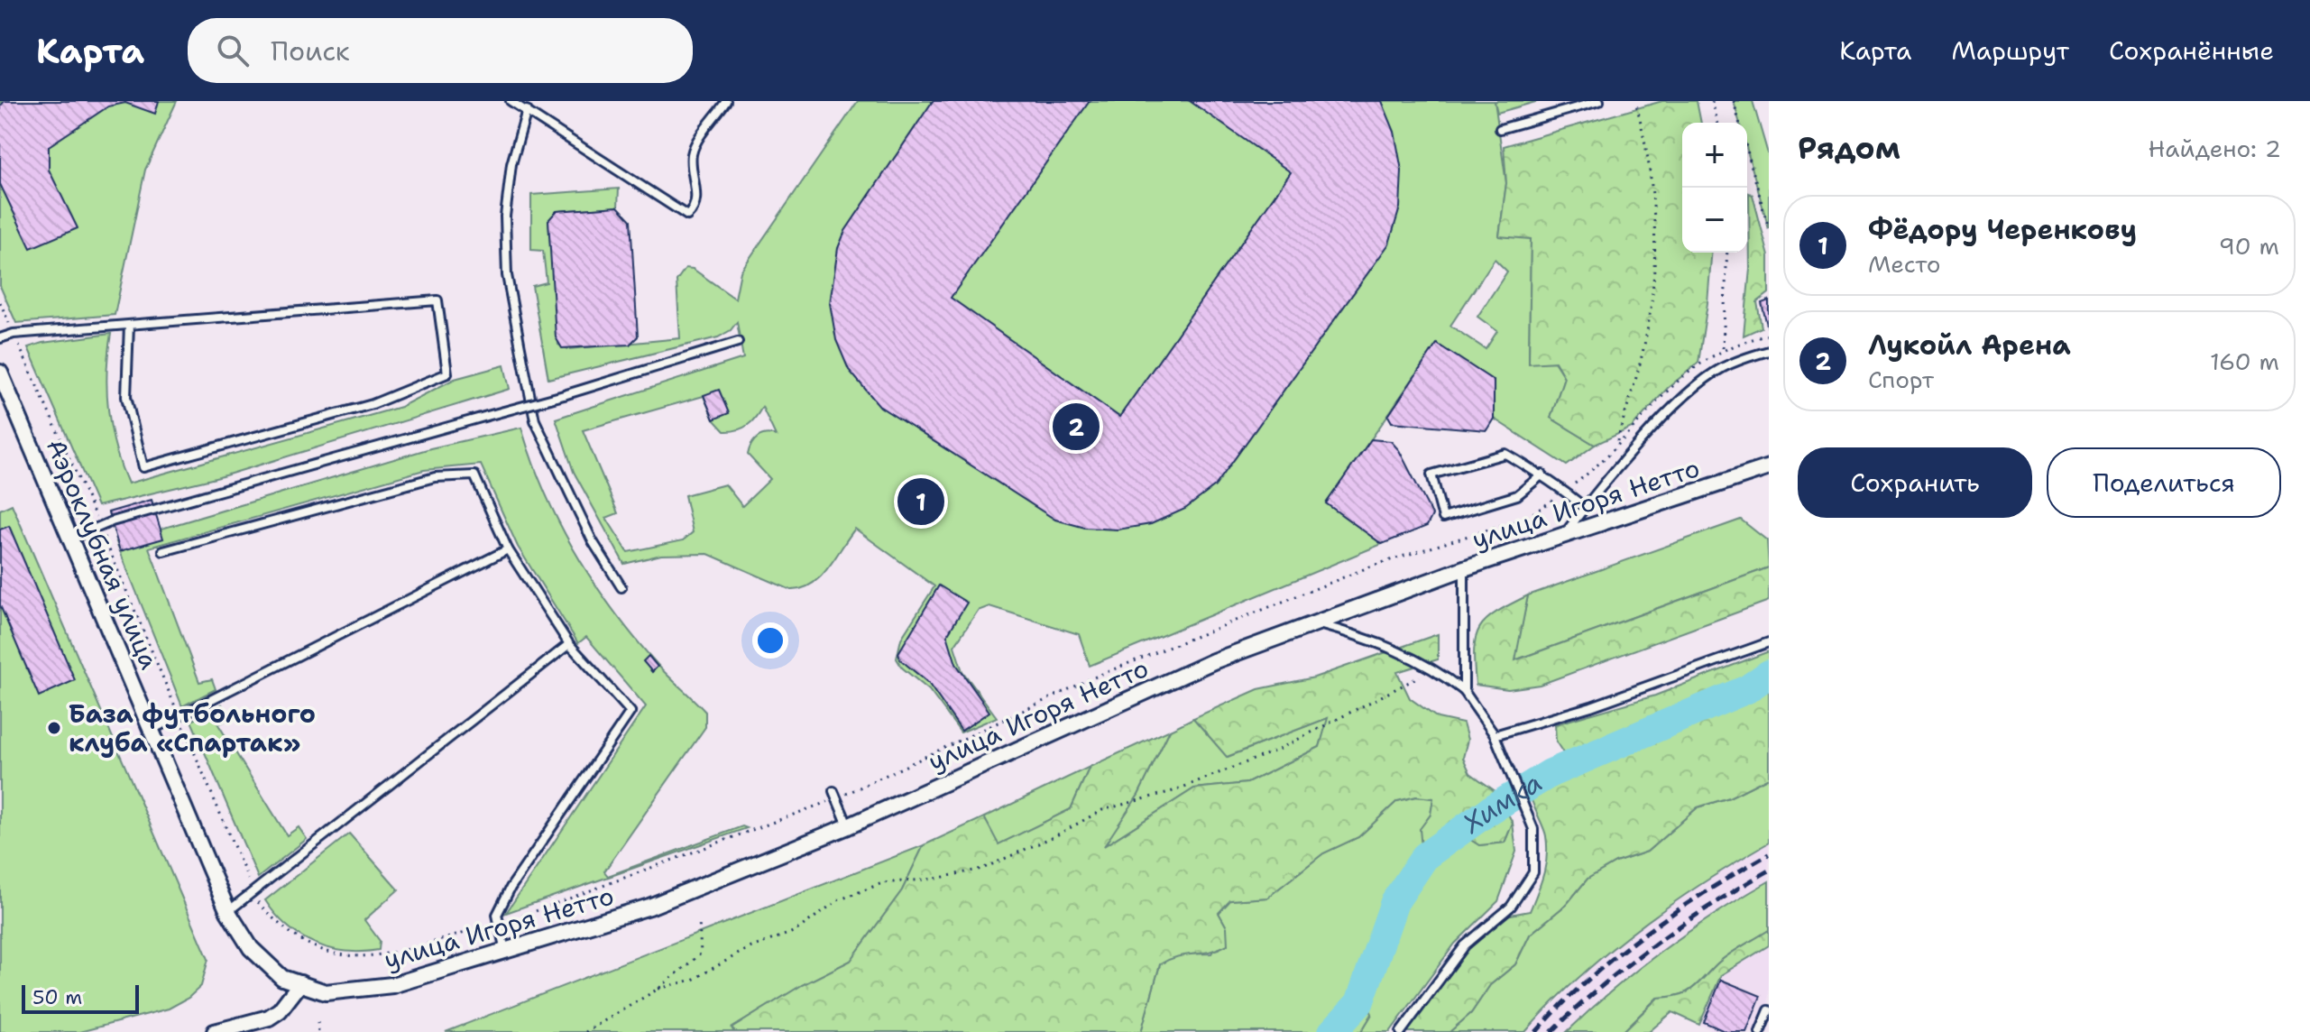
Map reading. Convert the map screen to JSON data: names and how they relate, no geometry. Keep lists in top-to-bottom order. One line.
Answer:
{"streets":{"street":["улица Игоря Нетто","Аэроклубная улица"]},"crossings":[["улица Игоря Нетто","Аэроклубная улица"]],"water":["Химка"],"places":["База футбольного клуба «Спартак»"],"scale_bar":"50 m","page":{"header":"Карта","search":"Поиск","nav":["Карта","Маршрут","Сохранённые"],"heading":["Рядом","Найдено: 2"],"map_buttons":["+","−"],"list":[{"mark":"1","name":"Фёдору Черенкову","note":"Место","value":"90 m"},{"mark":"2","name":"Лукойл Арена","note":"Спорт","value":"160 m"}],"pins":["2","1"],"buttons":["Сохранить","Поделиться"],"scale":"50 m"}}
